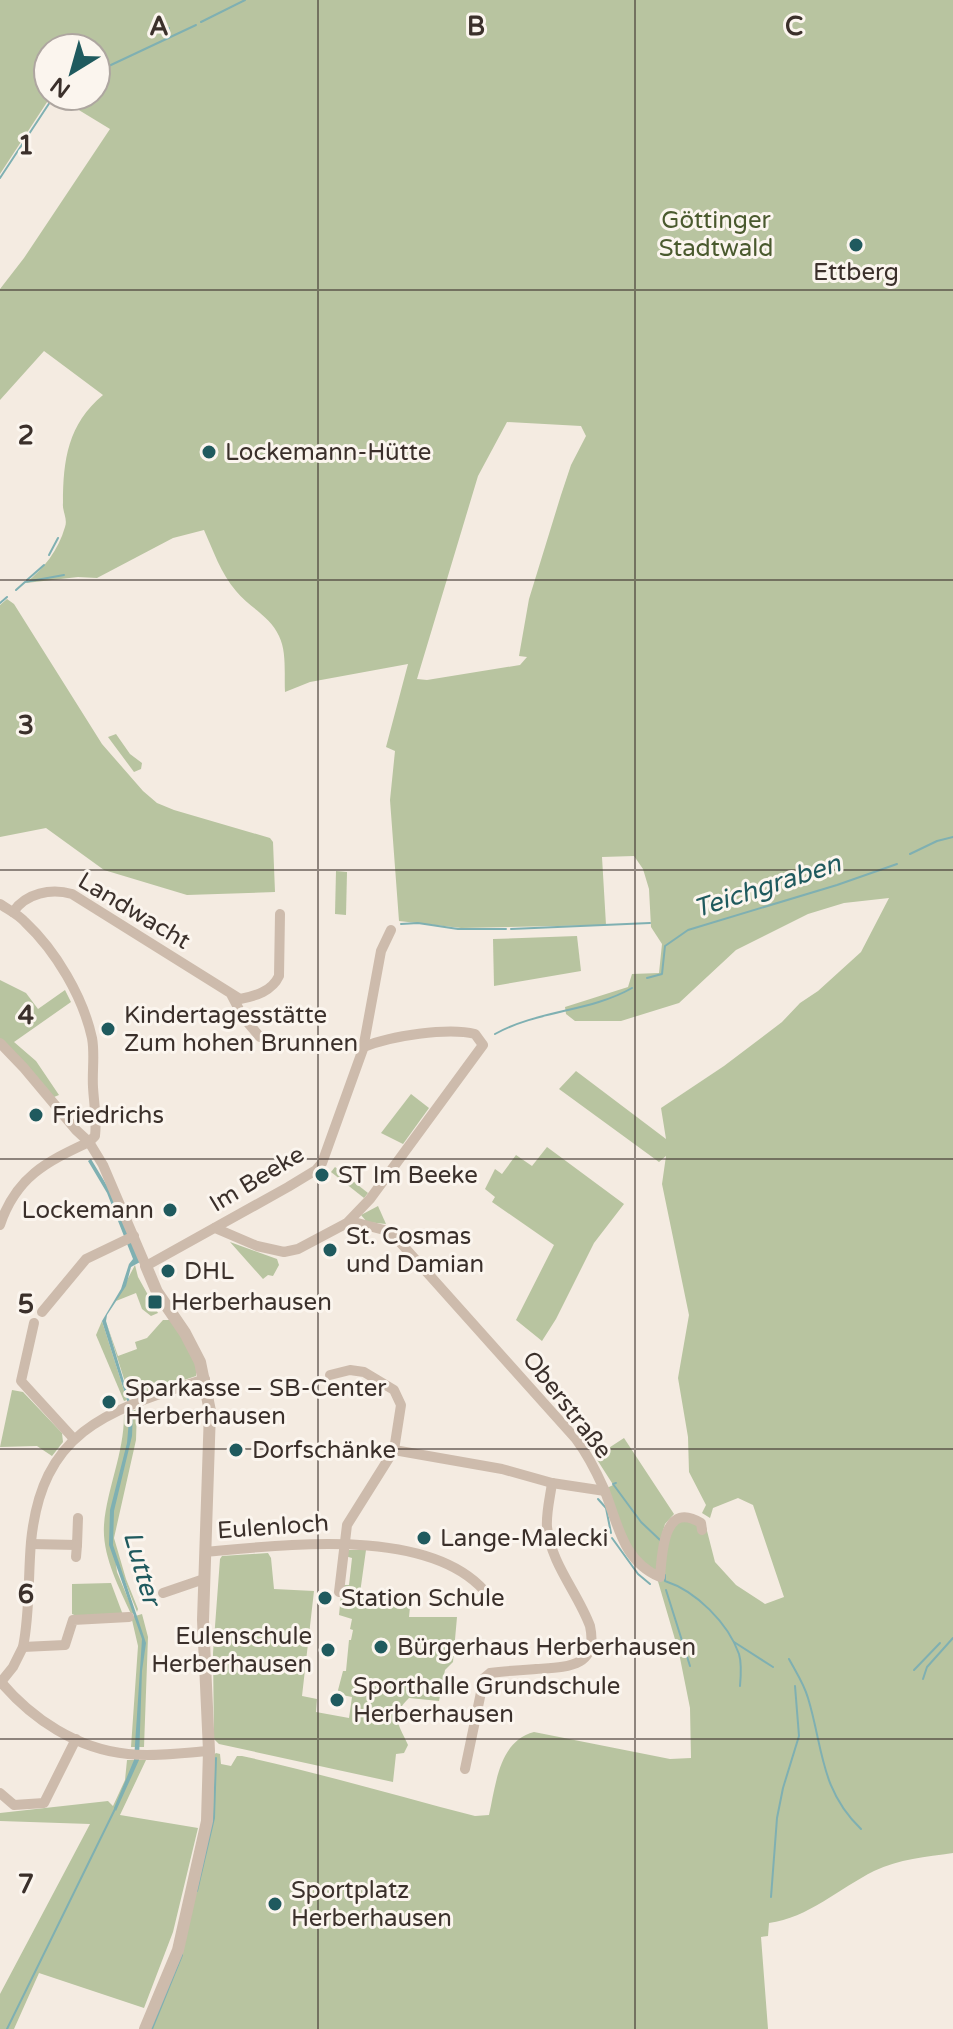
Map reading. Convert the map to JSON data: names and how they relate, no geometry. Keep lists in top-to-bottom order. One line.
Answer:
{"streets":{"street":["Landwacht","Im Beeke","Oberstraße","Eulenloch"]},"water":["Teichgraben","Lutter"],"parks":["Göttinger Stadtwald"],"places":{"other":["Ettberg","Lockemann-Hütte","Kindertagesstätte Zum hohen Brunnen","Friedrichs","ST Im Beeke","Lockemann","St. Cosmas und Damian","DHL","Sparkasse – SB-Center Herberhausen","Dorfschänke","Lange-Malecki","Station Schule","Bürgerhaus Herberhausen","Eulenschule Herberhausen","Sporthalle Grundschule Herberhausen","Sportplatz Herberhausen"],"transit":["Herberhausen"]},"north":"bottom left","grid":{"columns":["A","B","C"],"rows":["1","2","3","4","5","6","7"]}}
